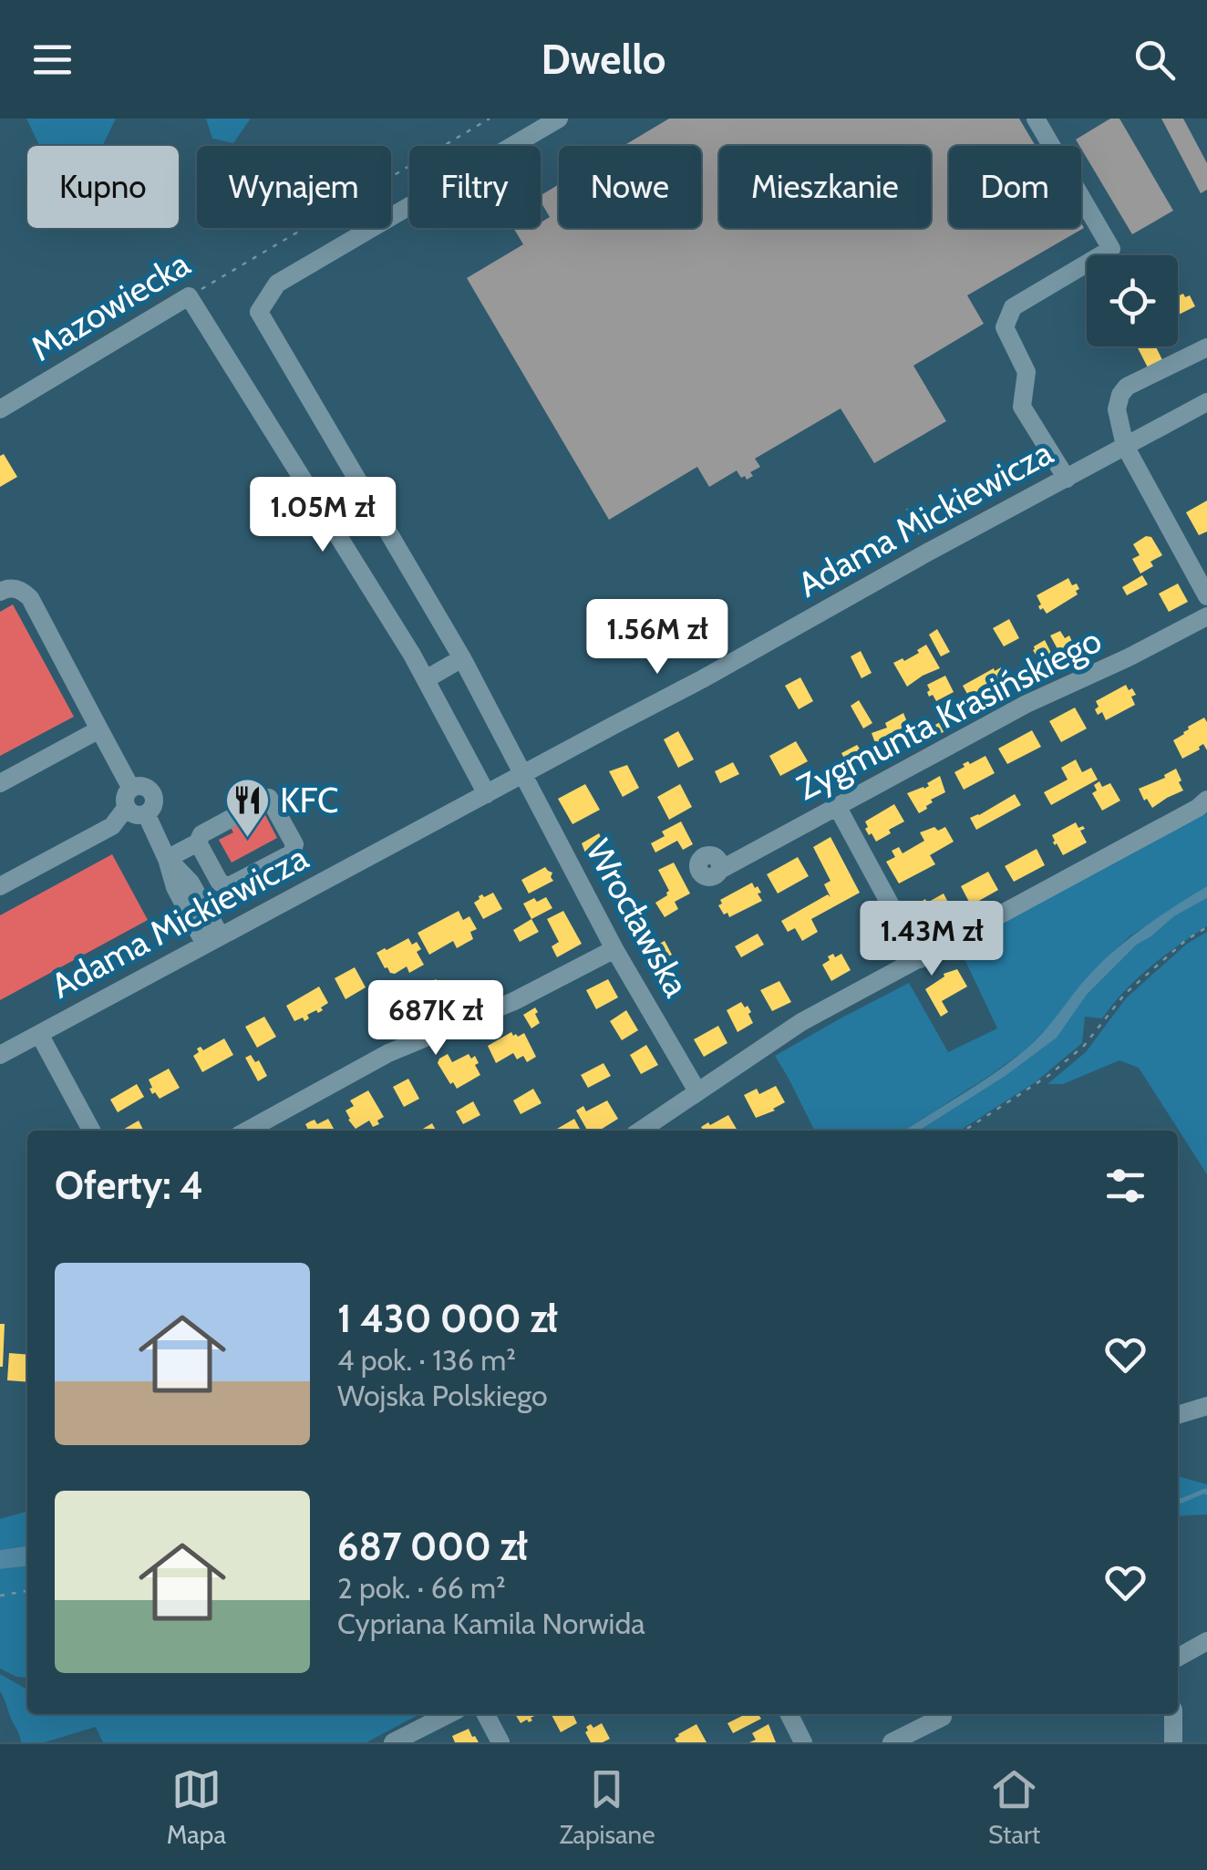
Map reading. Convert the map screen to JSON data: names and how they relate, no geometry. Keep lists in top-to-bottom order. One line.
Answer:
{"streets":{"street":["Mazowiecka","Adama Mickiewicza","Zygmunta Krasińskiego","Wrocławska"]},"crossings":[["Adama Mickiewicza","Wrocławska"]],"places":{"restaurant":["KFC"]},"page":{"header":"Dwello","chip":["Kupno","Wynajem","Filtry","Nowe","Mieszkanie","Dom"],"price":["1.05M zł","1.56M zł","1.43M zł","687K zł"],"heading":"Oferty: 4","list":[{"name":"1 430 000 zł","note":"4 pok. · 136 m² · Wojska Polskiego"},{"name":"687 000 zł","note":"2 pok. · 66 m² · Cypriana Kamila Norwida"}],"tabs":["Mapa","Zapisane","Start"]}}
